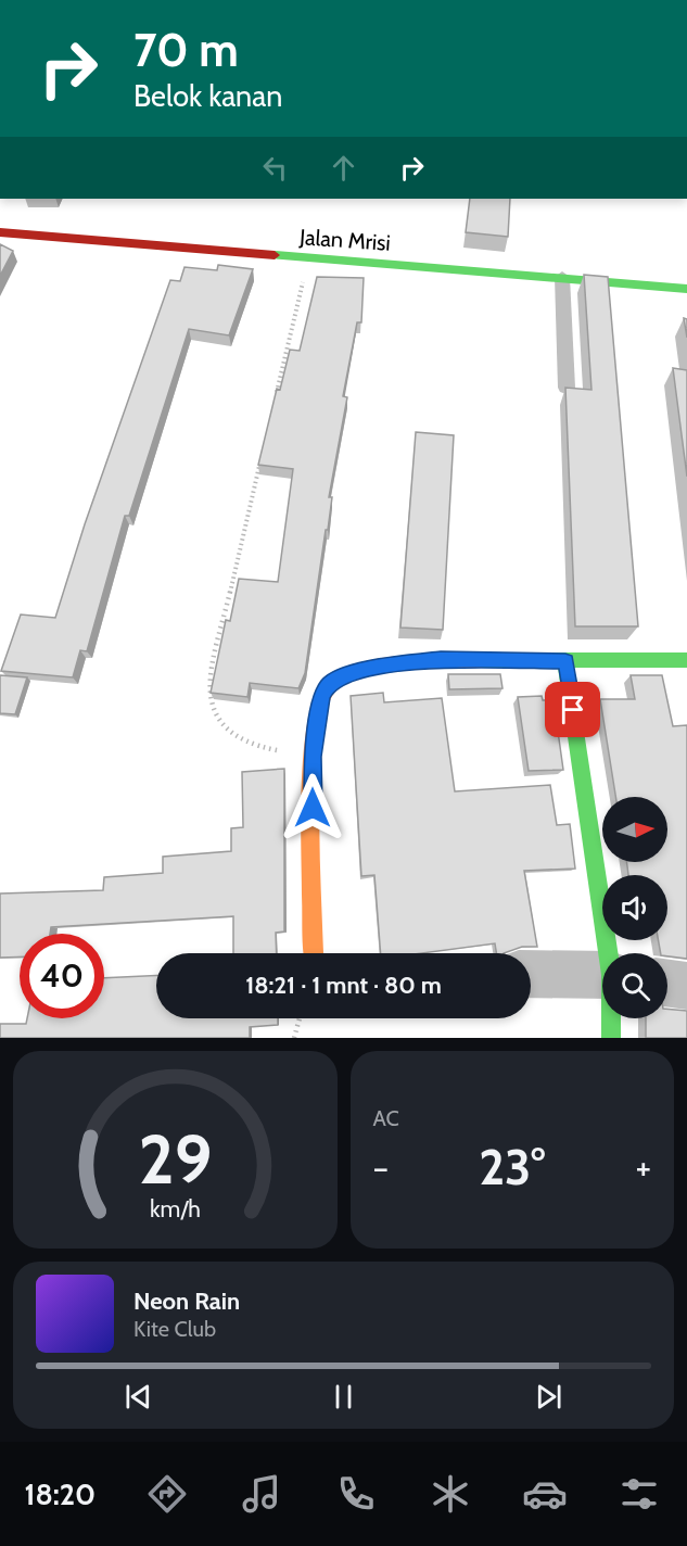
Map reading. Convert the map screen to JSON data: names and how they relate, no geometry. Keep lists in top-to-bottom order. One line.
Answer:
{"streets":{"street":["Jalan Mrisi"]},"north":"right","page":{"turn":["70 m","Belok kanan"],"limit":"40","trip":"18:21 · 1 mnt · 80 m","tile":"AC","heat":["−","23°","+"],"song":["Neon Rain","Kite Club"],"tabs":"18:20","gauge":["29","km/h"]}}
